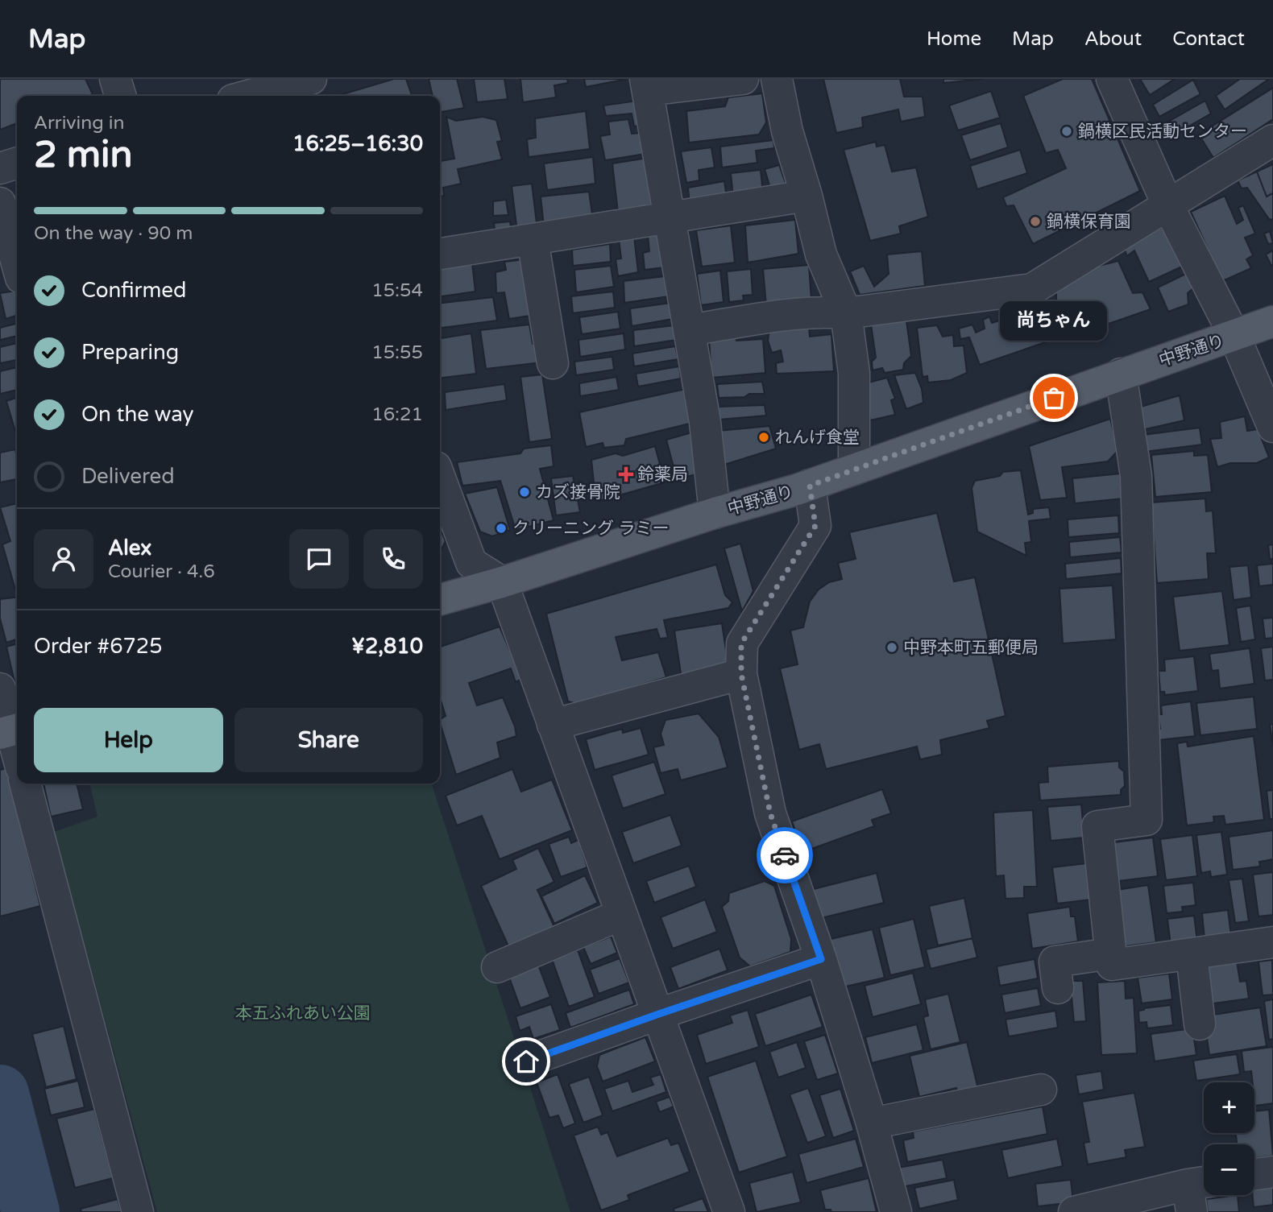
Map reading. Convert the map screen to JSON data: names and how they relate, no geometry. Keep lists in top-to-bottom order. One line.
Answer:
{"streets":{"main road":["中野通り"]},"parks":["本五ふれあい公園"],"places":{"other":["鍋横区民活動センター","鍋横保育園","尚ちゃん","れんげ食堂","カズ接骨院","クリーニング ラミー","中野本町五郵便局"],"health":["鈴薬局"]},"page":{"header":"Map","nav":["Home","Map","About","Contact"],"heading":["2 min","Arriving in","16:25–16:30"],"panel":["Alex","Courier · 4.6","Order #6725","¥2,810"],"bar":"On the way · 90 m","list":[["Confirmed","15:54"],["Preparing","15:55"],["On the way","16:21"],"Delivered"],"bubble":"尚ちゃん","buttons":["Help","Share"],"map_buttons":["+","−"]}}
